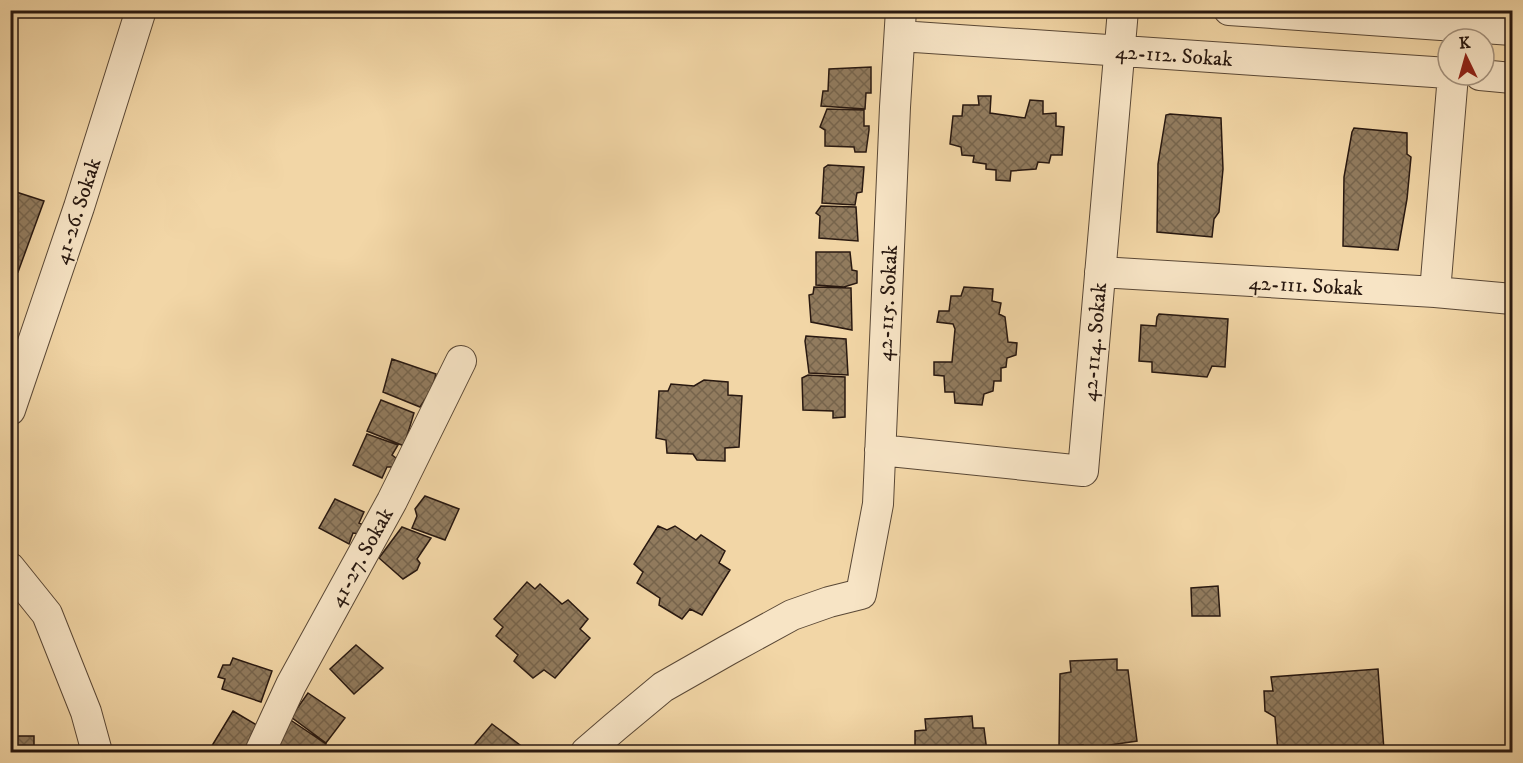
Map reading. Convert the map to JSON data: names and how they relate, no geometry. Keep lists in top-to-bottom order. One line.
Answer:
{"streets":{"street":["42-112. Sokak","41-26. Sokak","42-111. Sokak","42-115. Sokak","42-114. Sokak","41-27. Sokak"]},"crossings":[["42-112. Sokak","42-115. Sokak"],["42-112. Sokak","42-114. Sokak"],["42-111. Sokak","42-114. Sokak"],["42-115. Sokak","42-114. Sokak"]],"north":"top"}
